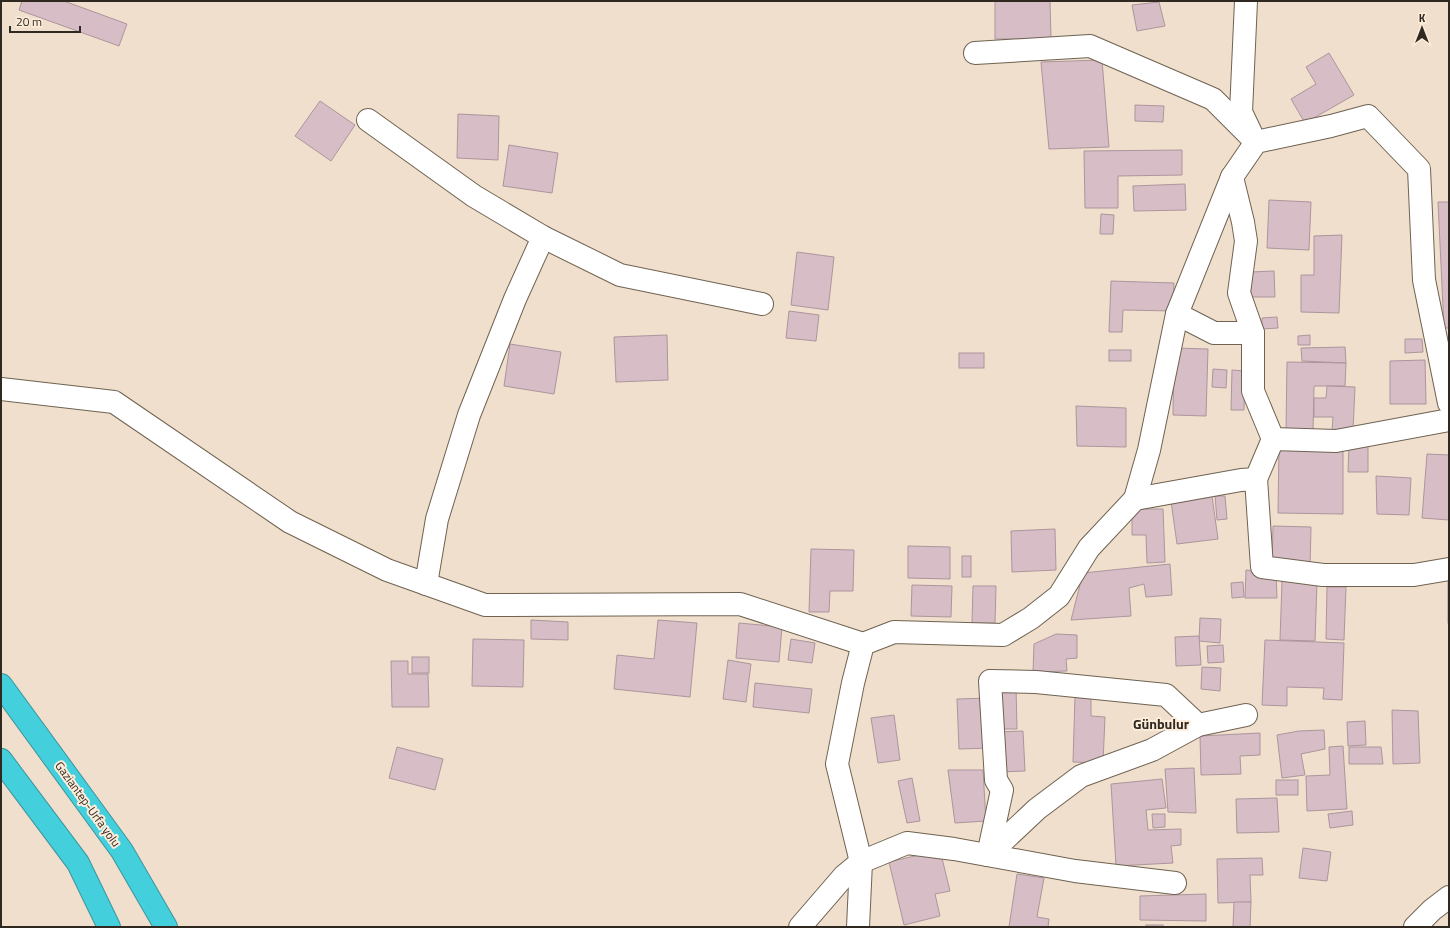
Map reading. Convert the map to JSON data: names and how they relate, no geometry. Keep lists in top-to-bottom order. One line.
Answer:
{"streets":{"highway":["Gaziantep-Urfa yolu"]},"districts":["Günbulur"],"scale_bar":"20 m","north":"top"}
